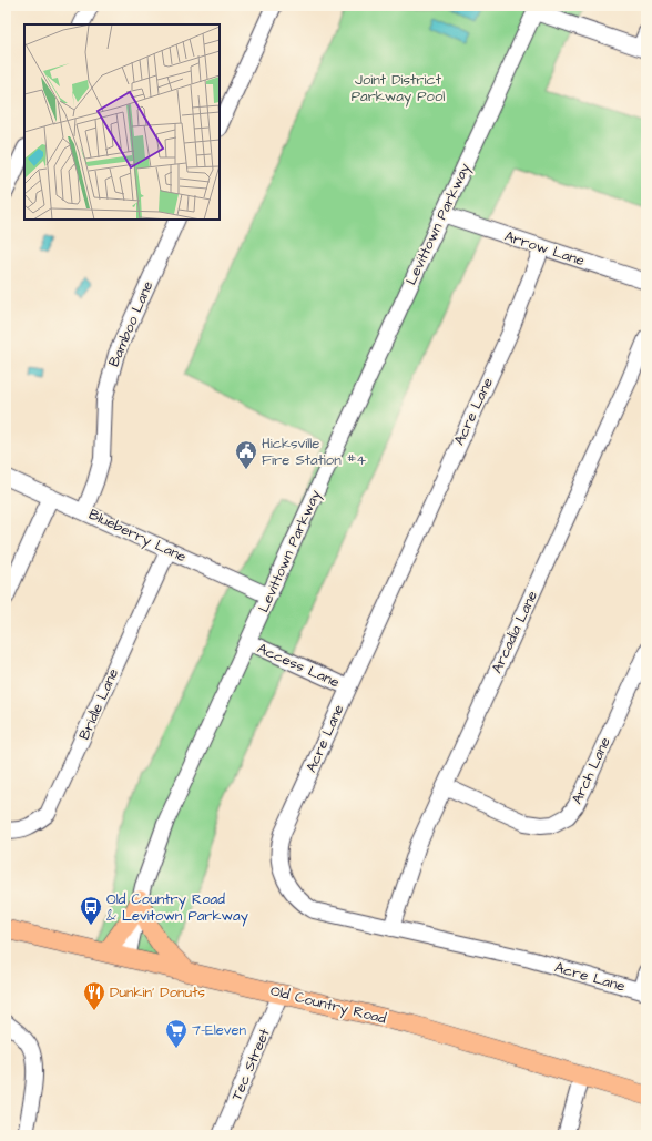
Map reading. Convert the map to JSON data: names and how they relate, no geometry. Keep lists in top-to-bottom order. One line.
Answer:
{"streets":{"main road":["Old Country Road"],"street":["Levittown Parkway","Arrow Lane","Bamboo Lane","Acre Lane","Blueberry Lane","Arcadia Lane","Access Lane","Bridle Lane","Arch Lane","Tec Street"]},"crossings":[["Levittown Parkway","Arrow Lane"],["Levittown Parkway","Blueberry Lane"],["Levittown Parkway","Access Lane"],["Levittown Parkway","Old Country Road"],["Arrow Lane","Acre Lane"],["Bamboo Lane","Blueberry Lane"],["Acre Lane","Arcadia Lane"],["Acre Lane","Access Lane"],["Blueberry Lane","Bridle Lane"],["Arcadia Lane","Arch Lane"],["Old Country Road","Tec Street"]],"parks":["Joint District Parkway Pool"],"places":{"public building":["Hicksville Fire Station #4"],"bus stop":["Old Country Road & Levitown Parkway"],"restaurant":["Dunkin' Donuts"],"supermarket":["7-Eleven"]}}
